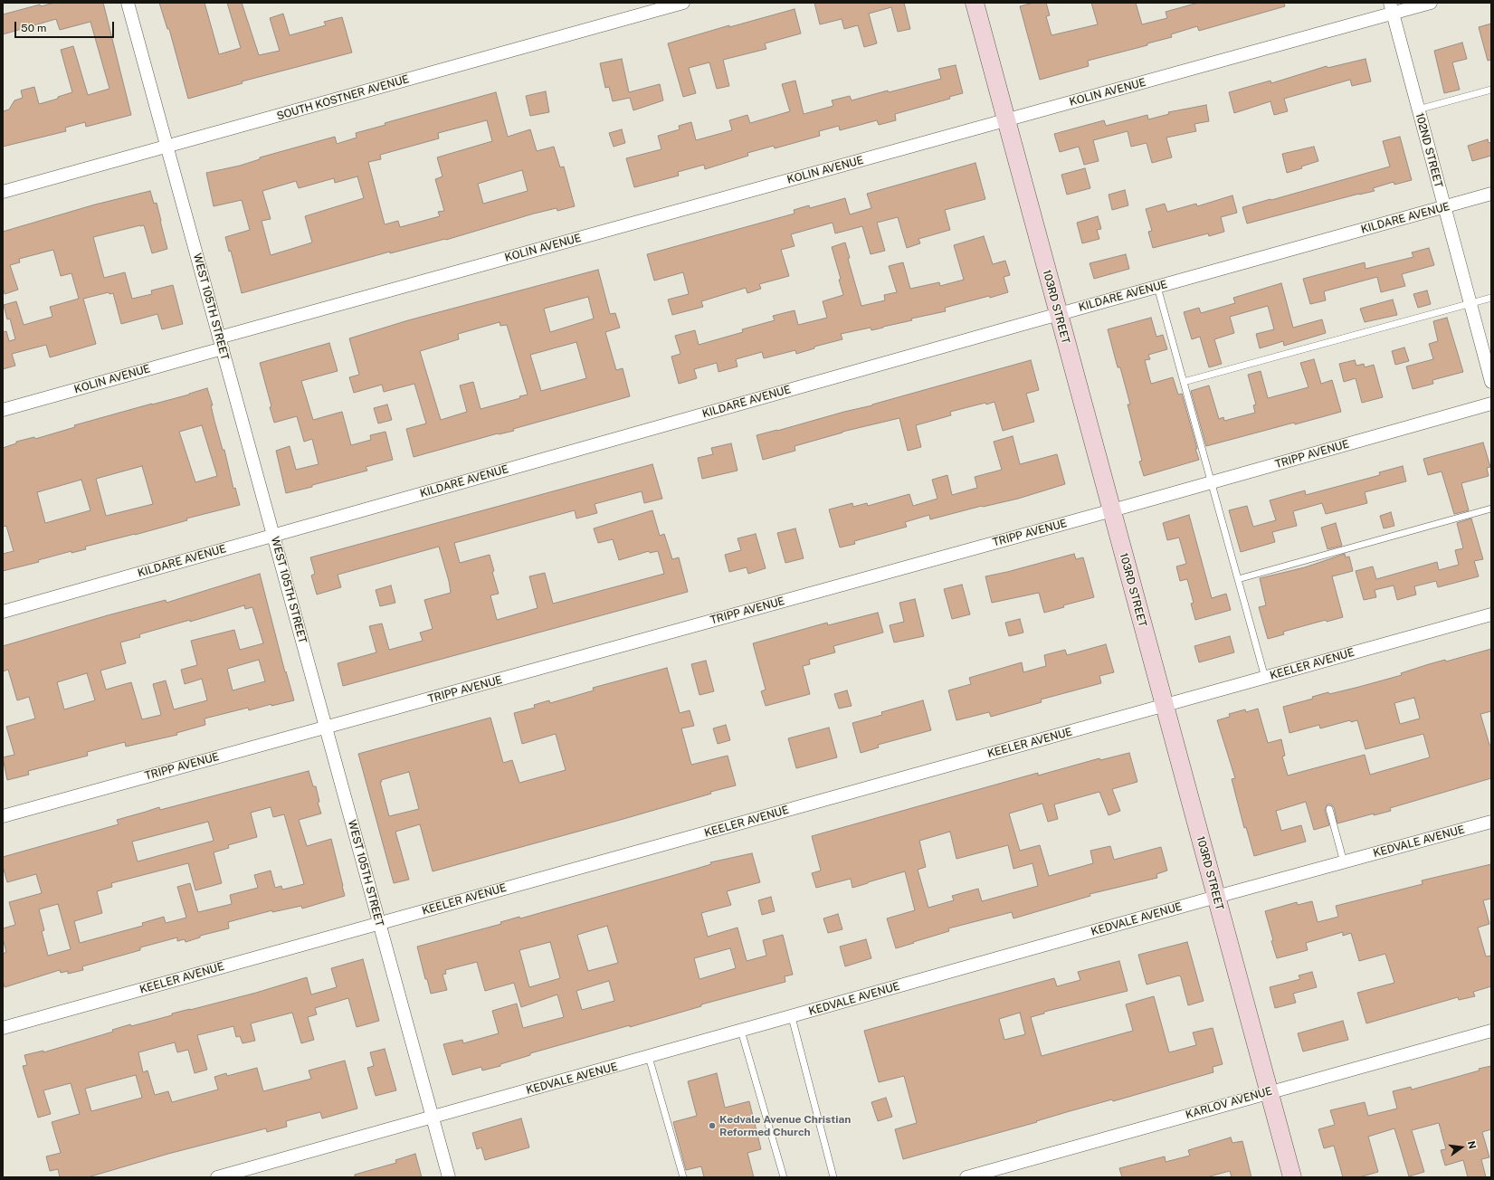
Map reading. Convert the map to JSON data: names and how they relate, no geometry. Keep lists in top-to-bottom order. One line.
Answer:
{"streets":{"main road":["103RD STREET"],"street":["KOLIN AVENUE","SOUTH KOSTNER AVENUE","102ND STREET","KILDARE AVENUE","WEST 105TH STREET","TRIPP AVENUE","KEELER AVENUE","KEDVALE AVENUE","KARLOV AVENUE"]},"crossings":[["KOLIN AVENUE","102ND STREET"],["KOLIN AVENUE","WEST 105TH STREET"],["KOLIN AVENUE","103RD STREET"],["SOUTH KOSTNER AVENUE","WEST 105TH STREET"],["102ND STREET","KILDARE AVENUE"],["KILDARE AVENUE","WEST 105TH STREET"],["KILDARE AVENUE","103RD STREET"],["WEST 105TH STREET","TRIPP AVENUE"],["WEST 105TH STREET","KEELER AVENUE"],["WEST 105TH STREET","KEDVALE AVENUE"],["103RD STREET","TRIPP AVENUE"],["103RD STREET","KEELER AVENUE"],["103RD STREET","KEDVALE AVENUE"],["103RD STREET","KARLOV AVENUE"]],"places":["Kedvale Avenue Christian Reformed Church"],"scale_bar":"50 m","north":"right"}
